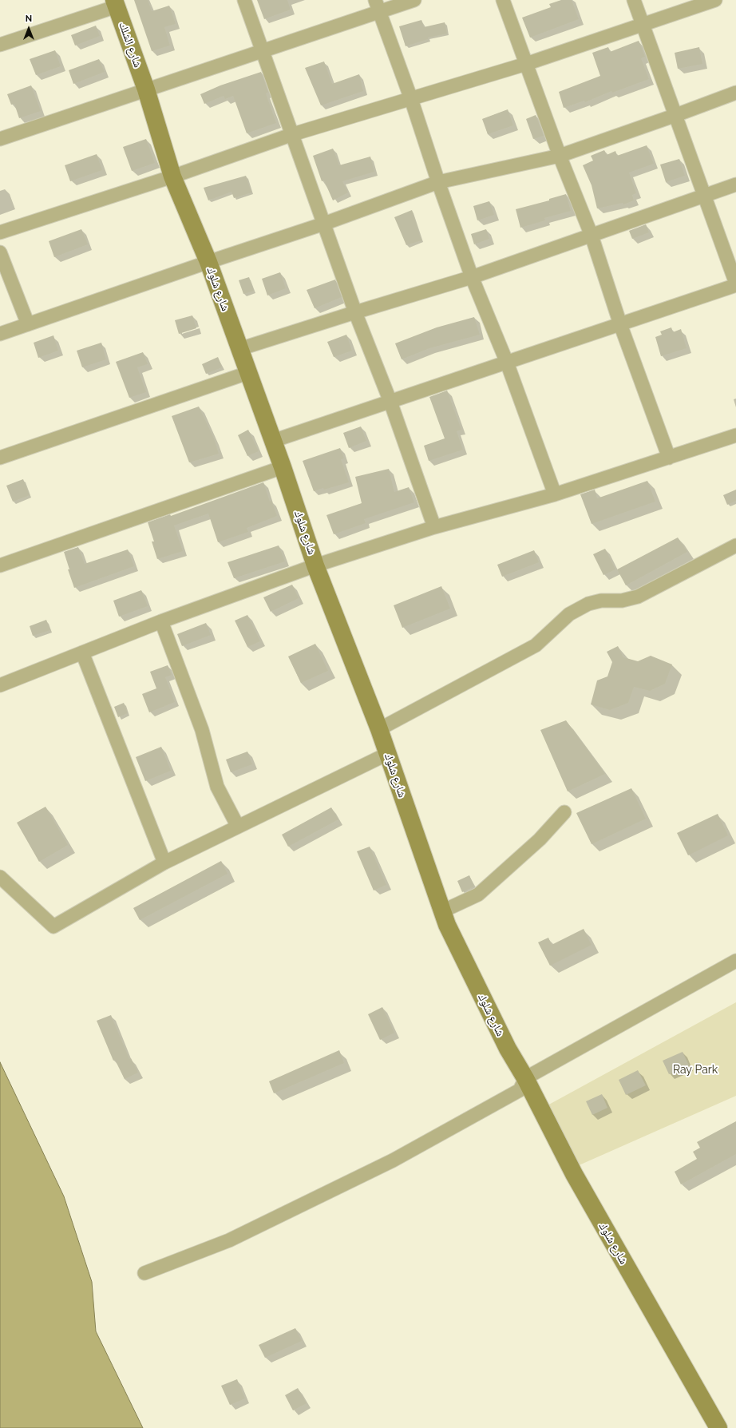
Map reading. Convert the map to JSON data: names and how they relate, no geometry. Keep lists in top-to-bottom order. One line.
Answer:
{"streets":{"street":["شارع الشلك","شارع شلوك"]},"crossings":[["شارع الشلك","شارع شلوك"]],"parks":["Ray Park"],"north":"top"}
